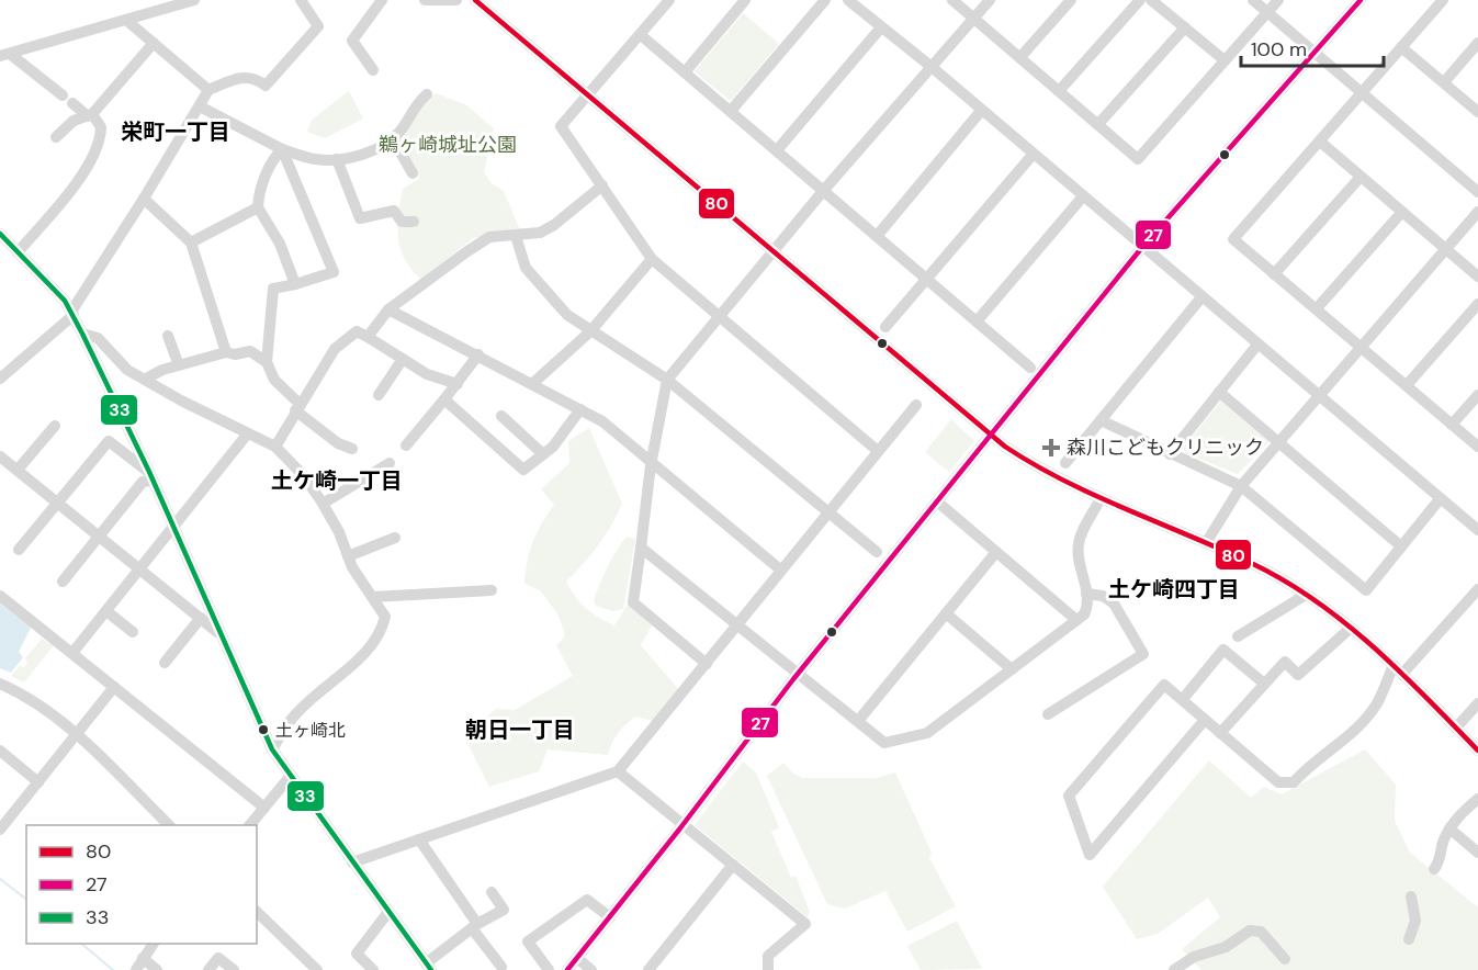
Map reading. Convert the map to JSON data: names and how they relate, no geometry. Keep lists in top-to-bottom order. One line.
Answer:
{"districts":["栄町一丁目","土ケ崎一丁目","土ケ崎四丁目","朝日一丁目"],"parks":["鵜ヶ崎城址公園"],"places":{"health":["森川こどもクリニック"],"other":["土ヶ崎北"]},"lines":["transit line 80","transit line 27","transit line 33"],"legend":["80","27","33"],"scale_bar":"100 m"}
